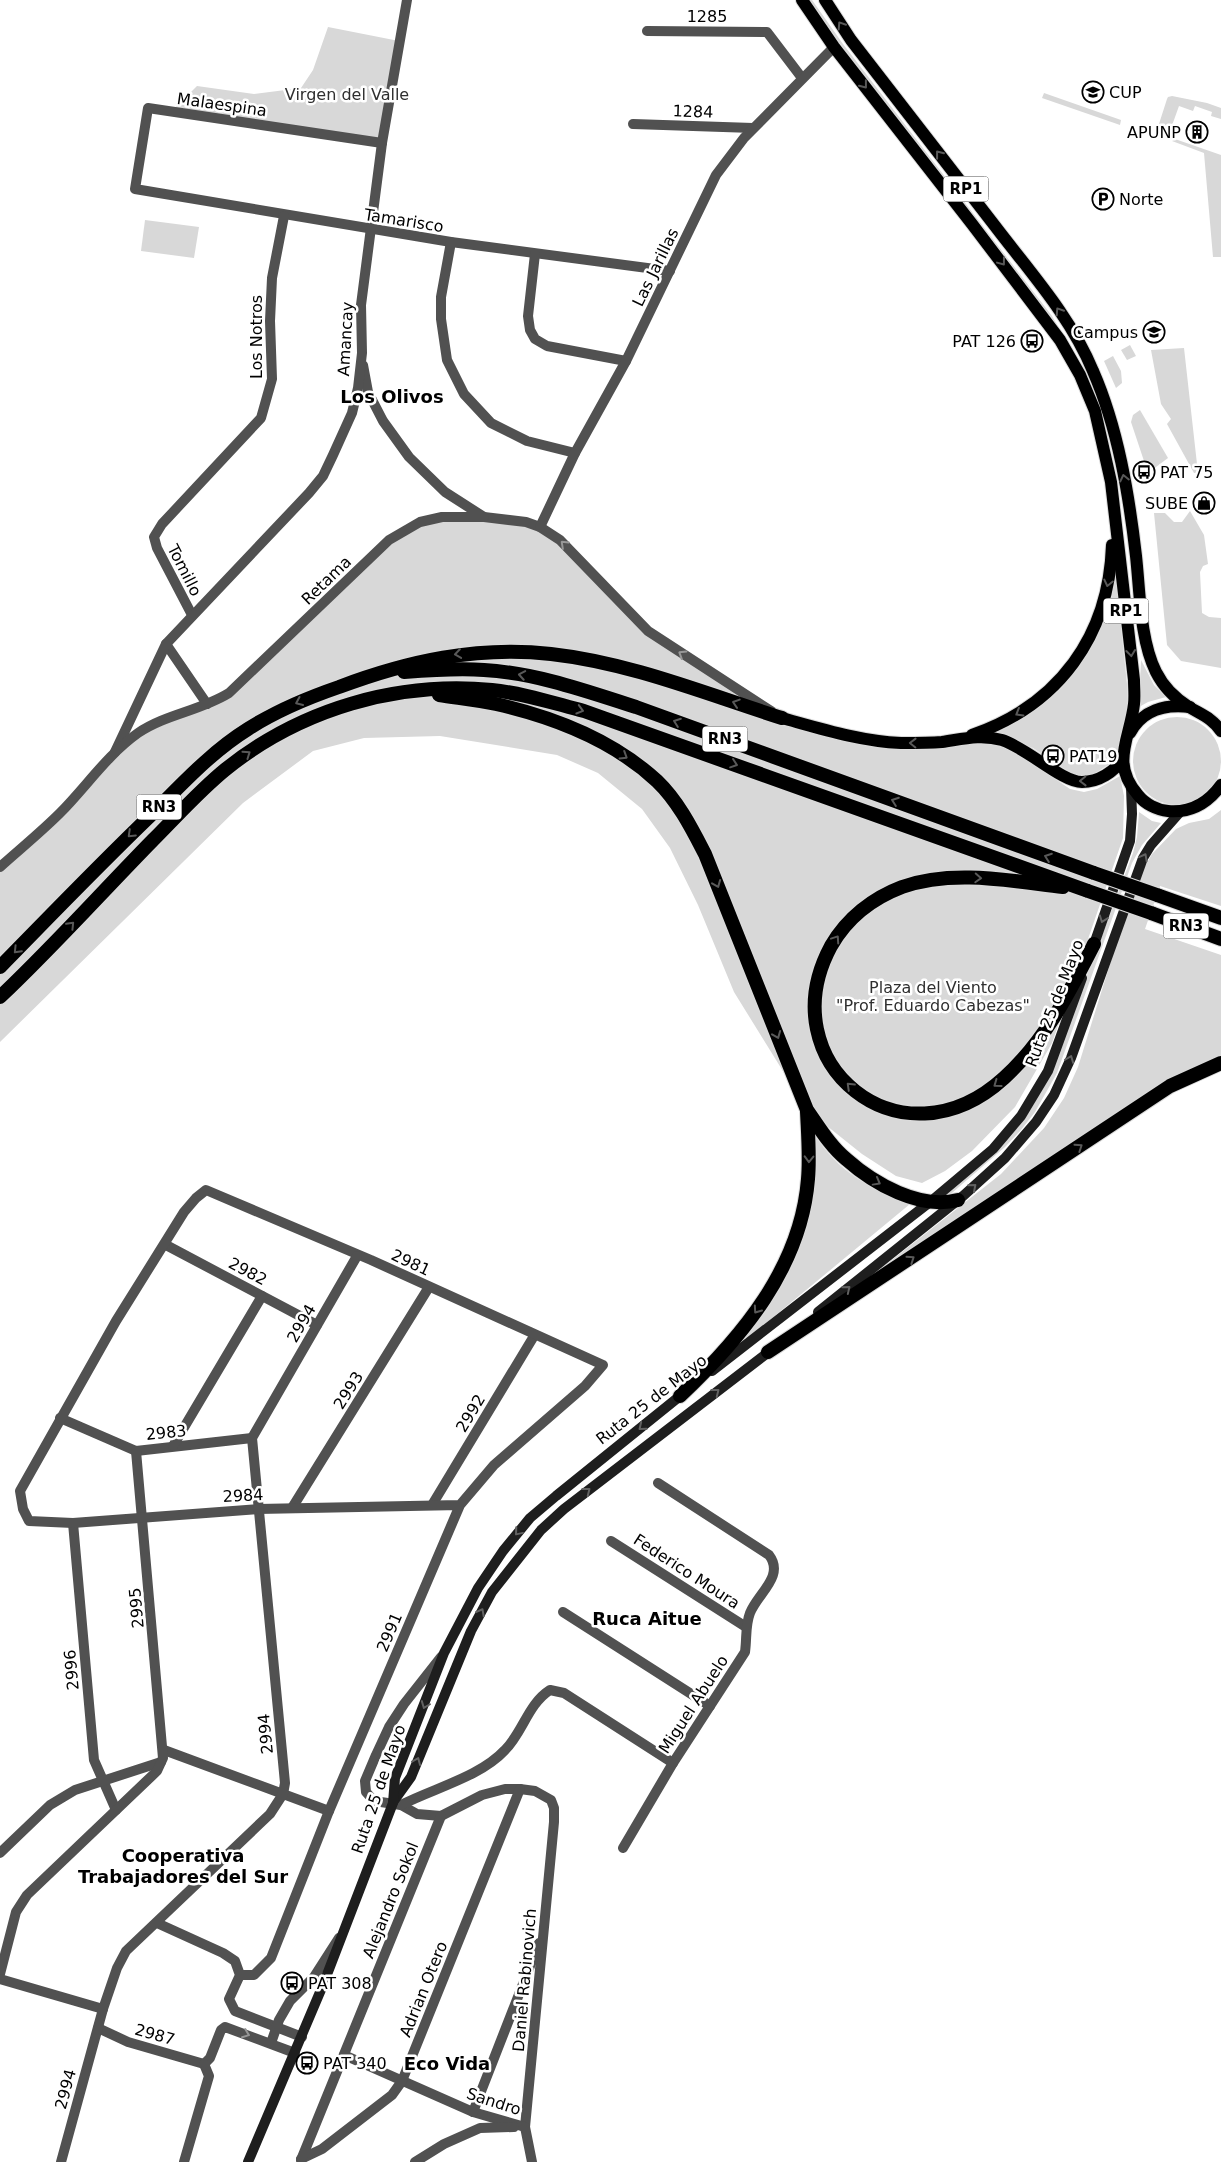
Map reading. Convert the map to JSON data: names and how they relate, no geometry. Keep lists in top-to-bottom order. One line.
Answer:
{"streets":{"highway":["RN3"],"main road":["RP1","Ruta 25 de Mayo"],"street":["1285","Malaespina","1284","Tamarisco","Las Jarillas","Los Notros","Amancay","Tomillo","Retama","2981","2982","2994","2993","2992","2983","2984","Federico Moura","2995","2991","2996","Miguel Abuelo","Alejandro Sokol","Daniel Rabinovich","Adrian Otero","2987","Sandro"]},"crossings":[["1285","Las Jarillas"],["Malaespina","Tamarisco"],["Malaespina","Amancay"],["1284","Las Jarillas"],["RP1","Las Jarillas"],["RP1","Ruta 25 de Mayo"],["Tamarisco","Las Jarillas"],["Tamarisco","Los Notros"],["Tamarisco","Amancay"],["Las Jarillas","Retama"],["Los Notros","Tomillo"],["Amancay","Tomillo"],["Amancay","Retama"],["2981","2982"],["2981","2994"],["2981","2993"],["2981","2992"],["2981","2991"],["2982","2994"],["2994","2983"],["2994","2984"],["2994","2987"],["2993","2984"],["2992","2984"],["2983","2984"],["2983","2995"],["2984","2995"],["2984","2991"],["2984","2996"],["Federico Moura","Miguel Abuelo"],["2995","2996"],["Alejandro Sokol","Adrian Otero"],["Alejandro Sokol","Sandro"],["Daniel Rabinovich","Adrian Otero"],["Daniel Rabinovich","Sandro"],["Adrian Otero","Sandro"]],"one_way":["Retama"],"districts":["Los Olivos","Ruca Aitue","Cooperativa Trabajadores del Sur","Eco Vida"],"parks":["Virgen del Valle","Plaza del Viento \"Prof. Eduardo Cabezas\""],"places":{"school or university":["CUP","Campus"],"building":["APUNP"],"parking":["Norte"],"bus stop":["PAT 126","PAT 75","PAT19","PAT 308","PAT 340"],"shop":["SUBE"]}}
